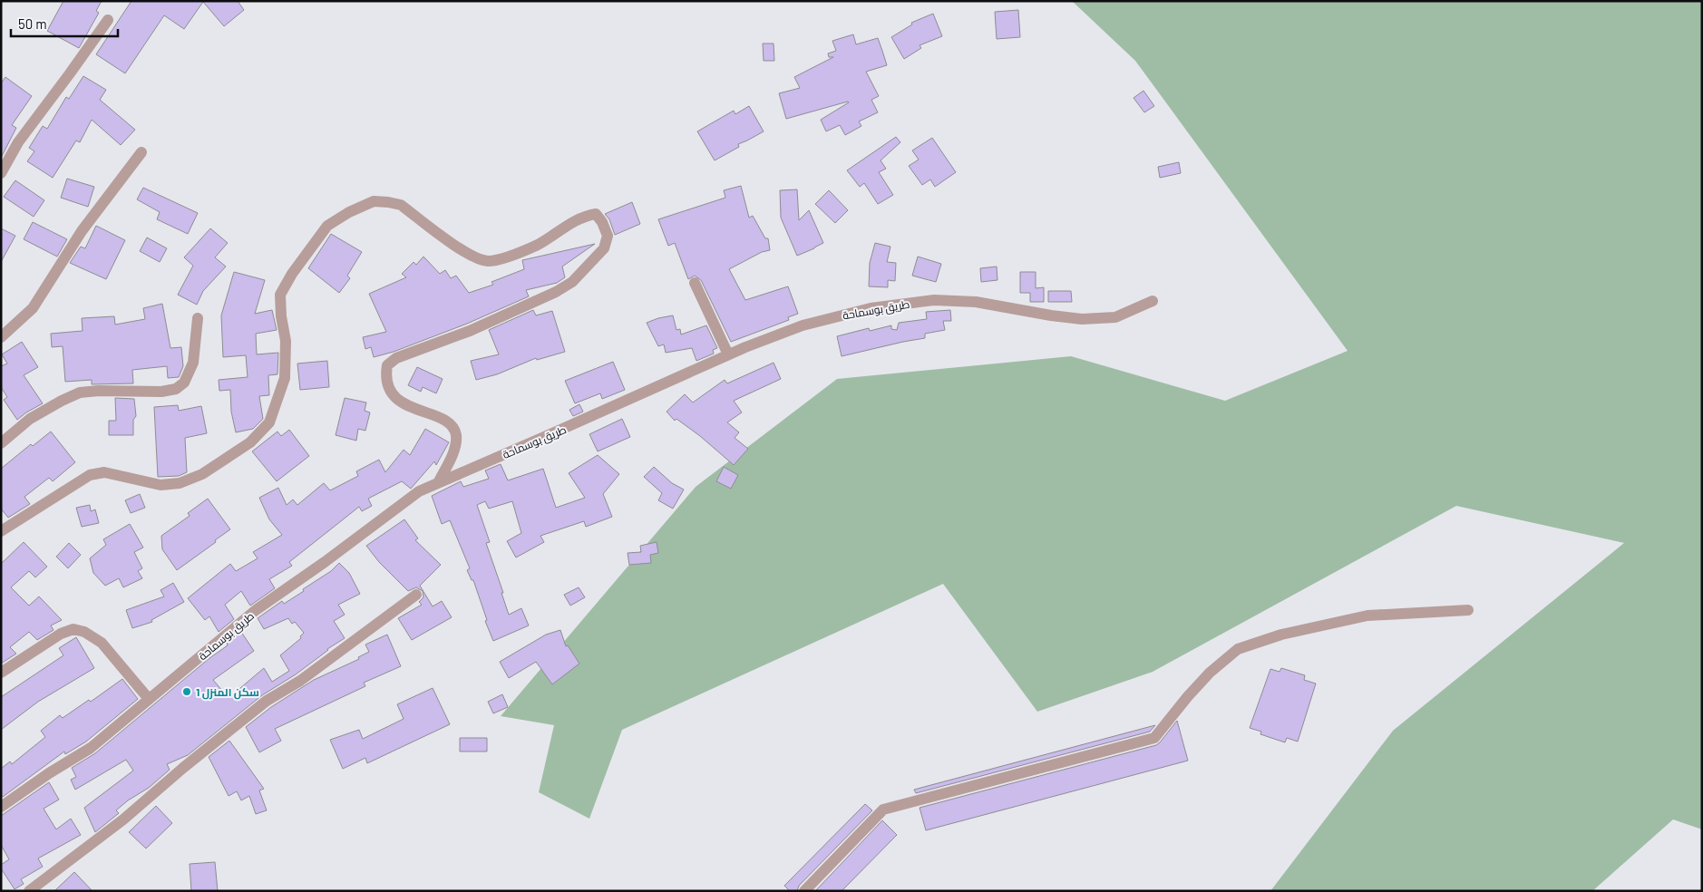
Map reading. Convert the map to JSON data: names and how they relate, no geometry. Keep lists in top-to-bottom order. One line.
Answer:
{"streets":{"street":["طريق بوسماحة"]},"places":["سكن المنزل 1"],"scale_bar":"50 m"}
